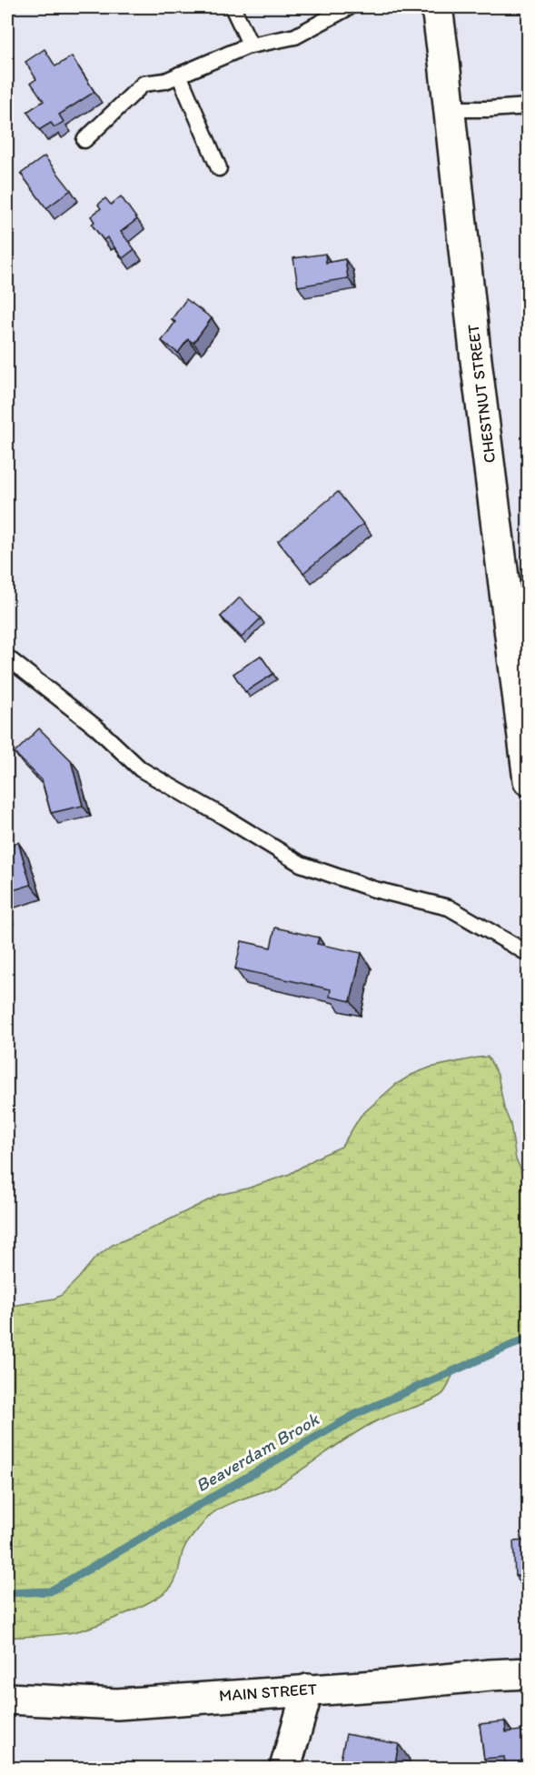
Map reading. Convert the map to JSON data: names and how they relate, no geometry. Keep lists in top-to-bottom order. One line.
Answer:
{"streets":{"street":["CHESTNUT STREET","MAIN STREET"]},"water":["Beaverdam Brook"]}
